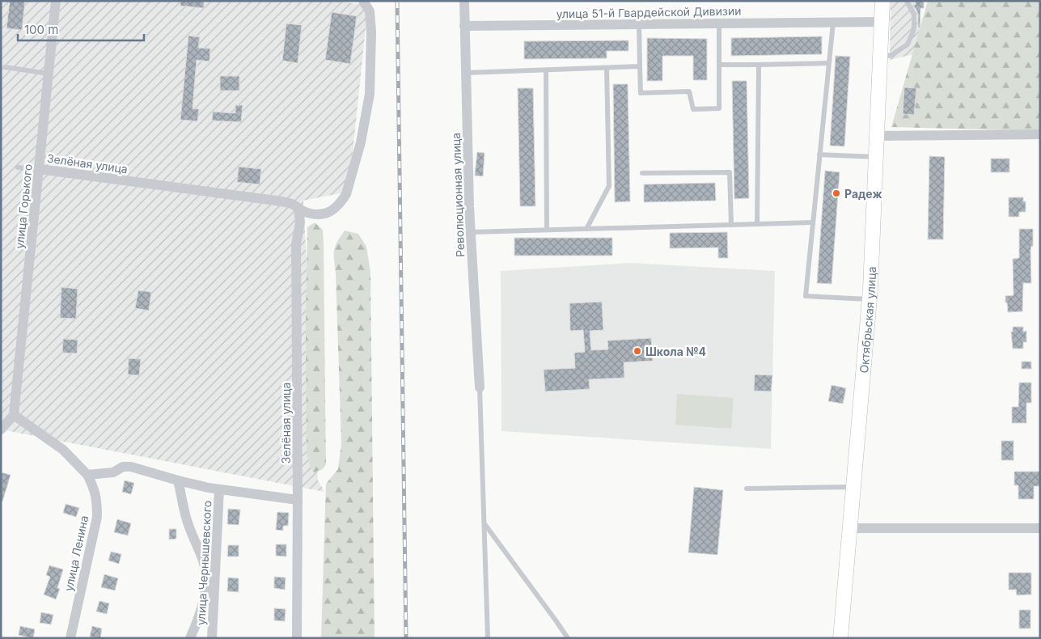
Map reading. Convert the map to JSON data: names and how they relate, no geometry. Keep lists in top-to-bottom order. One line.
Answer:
{"streets":{"main road":["Октябрьская улица"],"street":["улица 51-й Гвардейской Дивизии","Зелёная улица","Революционная улица","улица Горького","улица Ленина","улица Чернышевского"]},"crossings":[["улица 51-й Гвардейской Дивизии","Революционная улица"],["улица 51-й Гвардейской Дивизии","Октябрьская улица"],["Зелёная улица","улица Горького"],["улица Горького","улица Ленина"]],"places":["Радеж","Школа №4"],"scale_bar":"100 m"}
